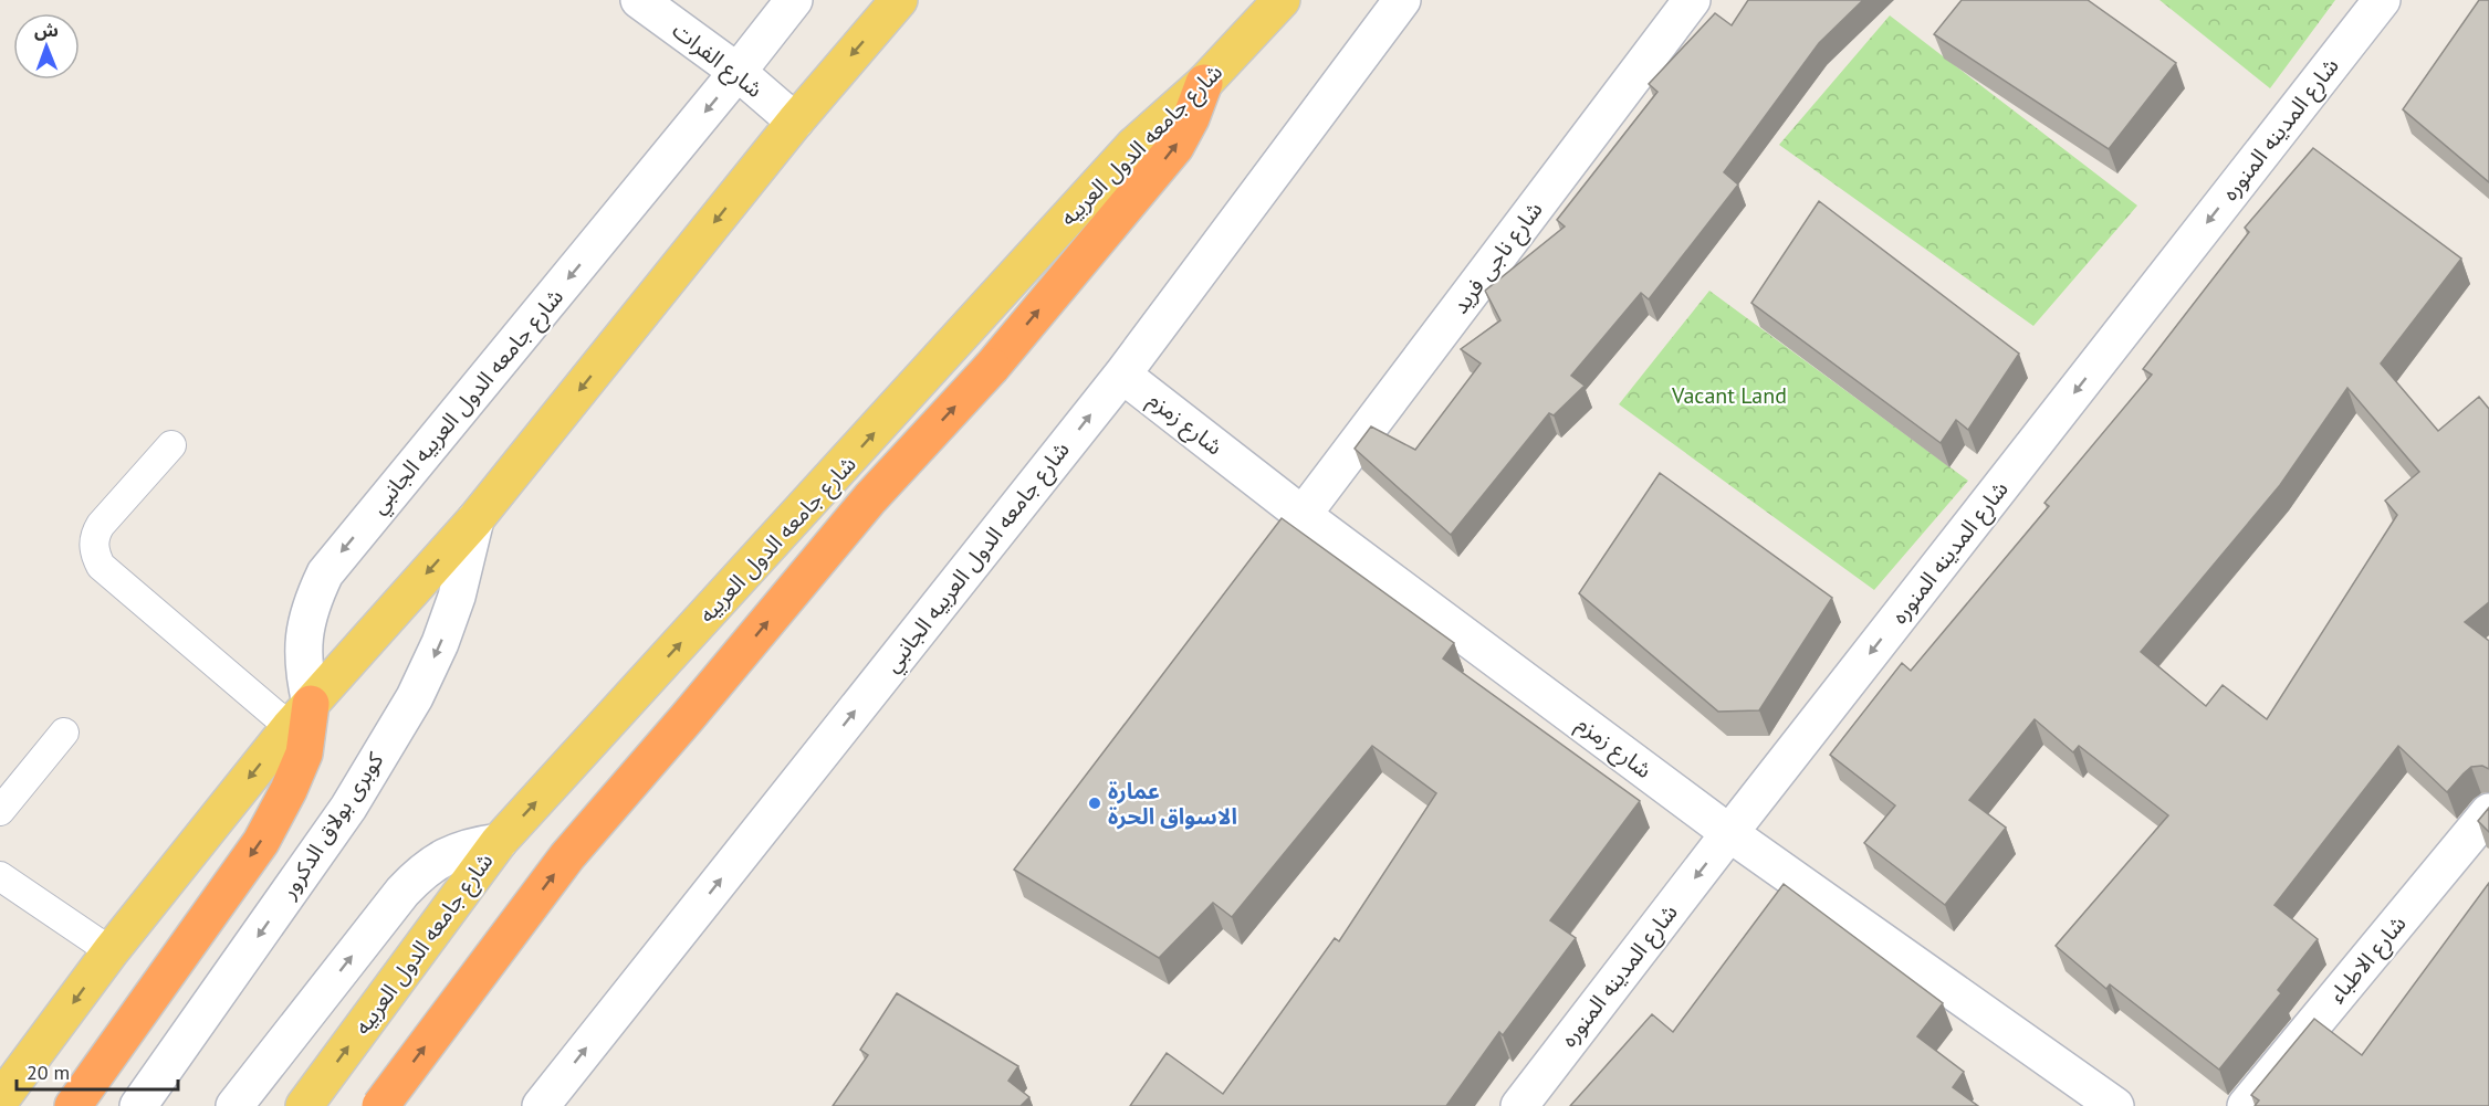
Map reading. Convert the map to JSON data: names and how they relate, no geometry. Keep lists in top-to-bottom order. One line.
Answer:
{"streets":{"main road":["شارع جامعه الدول العربيه"],"street":["شارع الفرات","شارع المدينه المنوره","شارع ناجى فريد","شارع جامعه الدول العربيه الجانبي","شارع زمزم","كوبرى بولاق الدكرور","شارع الاطباء"]},"crossings":[["شارع الفرات","شارع جامعه الدول العربيه الجانبي"],["شارع المدينه المنوره","شارع زمزم"],["شارع ناجى فريد","شارع زمزم"],["شارع جامعه الدول العربيه الجانبي","شارع زمزم"]],"one_way":["شارع المدينه المنوره"],"parks":["Vacant Land"],"places":["عمارة الاسواق الحرة"],"scale_bar":"20 m","north":"top"}
